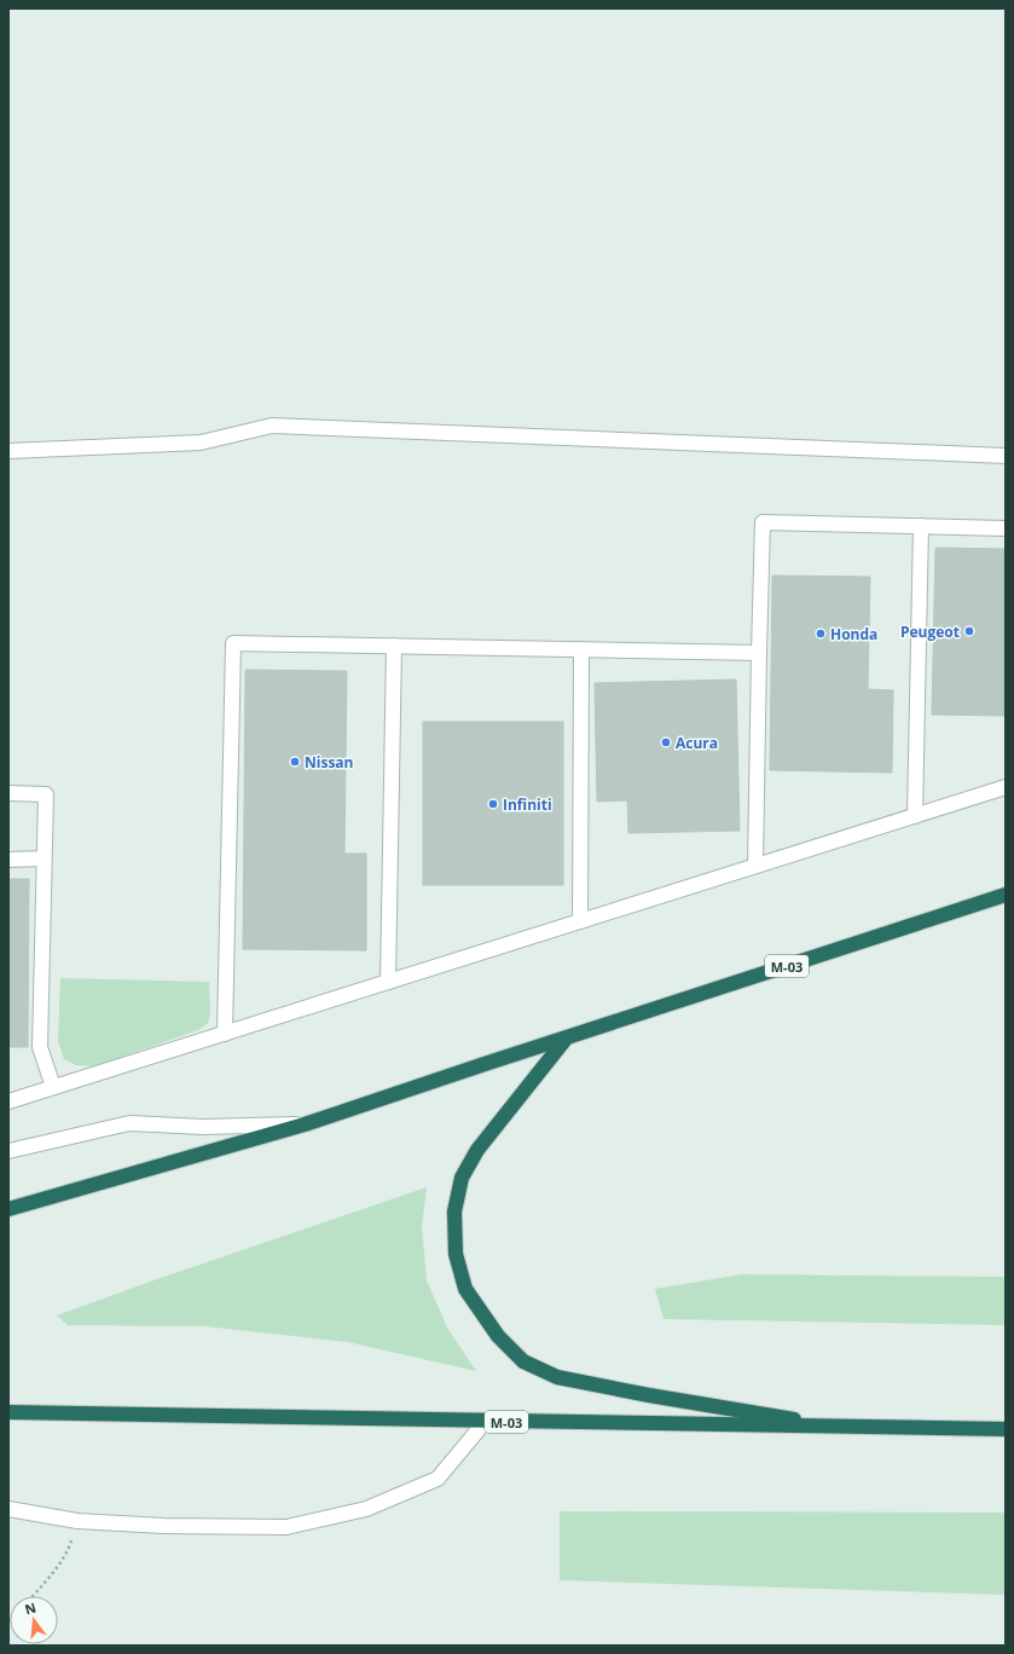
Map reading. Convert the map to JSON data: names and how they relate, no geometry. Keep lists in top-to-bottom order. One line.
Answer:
{"streets":{"highway":["М-03"]},"places":["Peugeot","Honda","Acura","Nissan","Infiniti"],"north":"top"}
